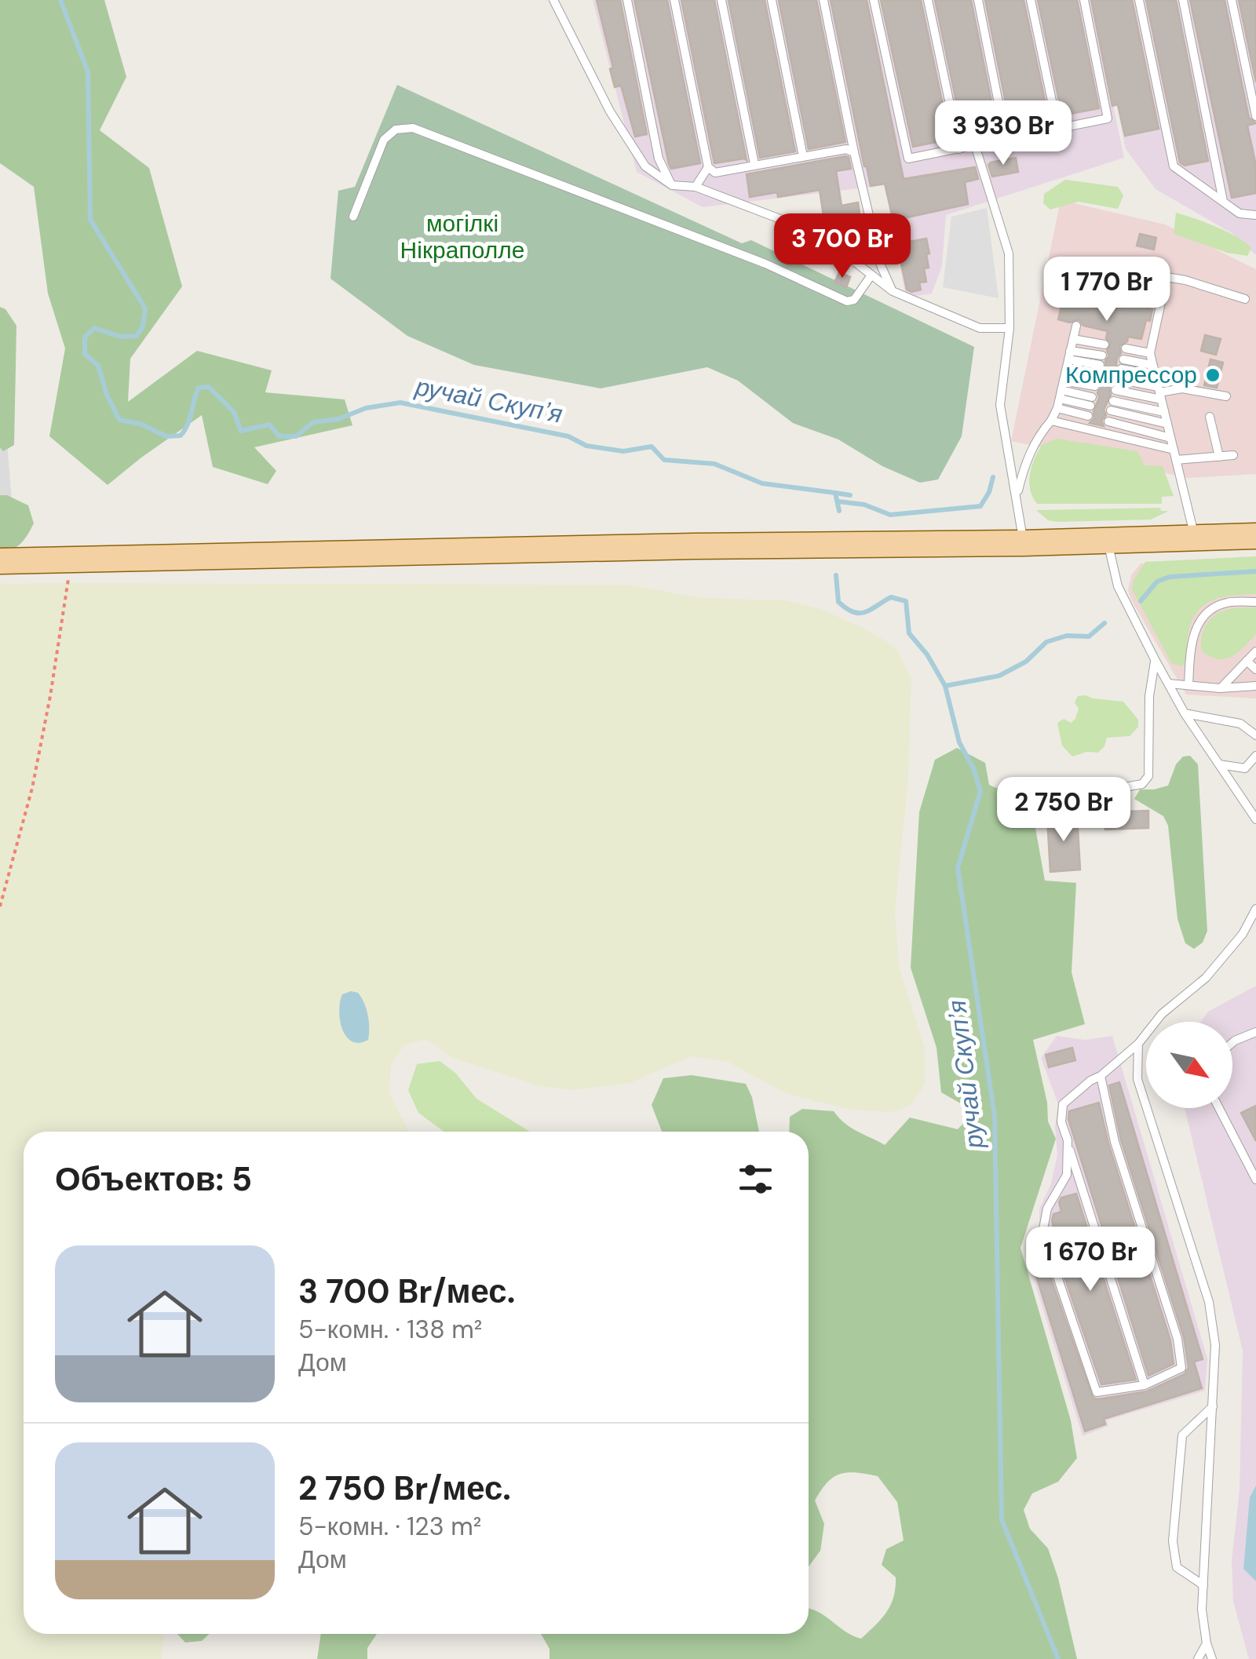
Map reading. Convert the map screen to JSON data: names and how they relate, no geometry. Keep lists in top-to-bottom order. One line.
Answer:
{"water":["ручай Скупʼя"],"parks":["могілкі Нікраполле"],"places":["Компрессор"],"north":"bottom right","page":{"price":["3 930 Br","3 700 Br","1 770 Br","2 750 Br","1 670 Br"],"heading":"Объектов: 5","list":[{"name":"3 700 Br/мес.","note":"5-комн. · 138 m² · Дом"},{"name":"2 750 Br/мес.","note":"5-комн. · 123 m² · Дом"}]}}
